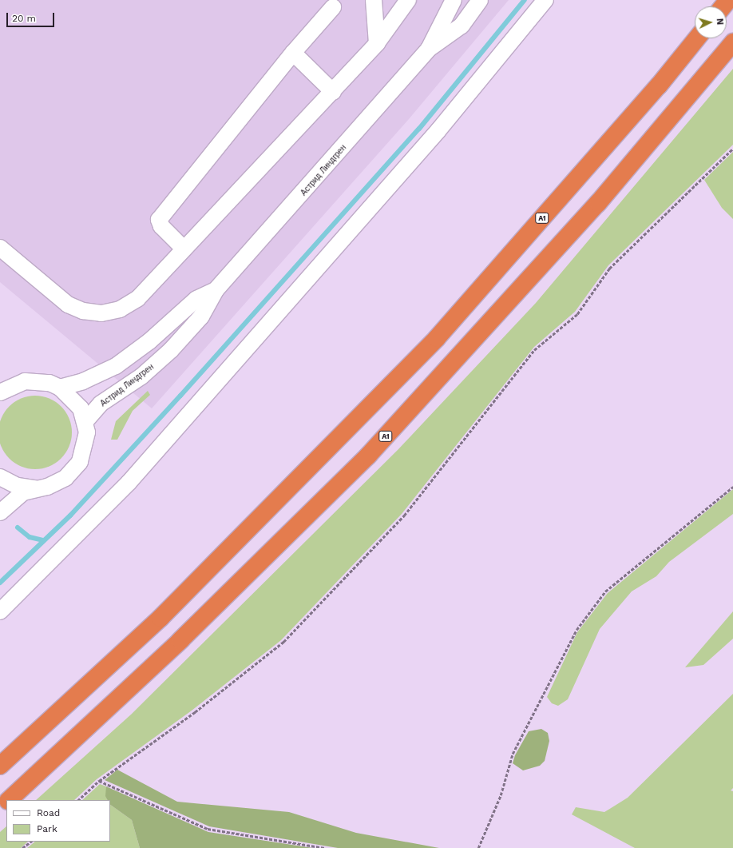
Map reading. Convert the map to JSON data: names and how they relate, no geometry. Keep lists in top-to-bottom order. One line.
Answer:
{"streets":{"highway":["A1"],"street":["Астрид Линдгрен"]},"legend":["Road","Park"],"scale_bar":"20 m","north":"right"}
